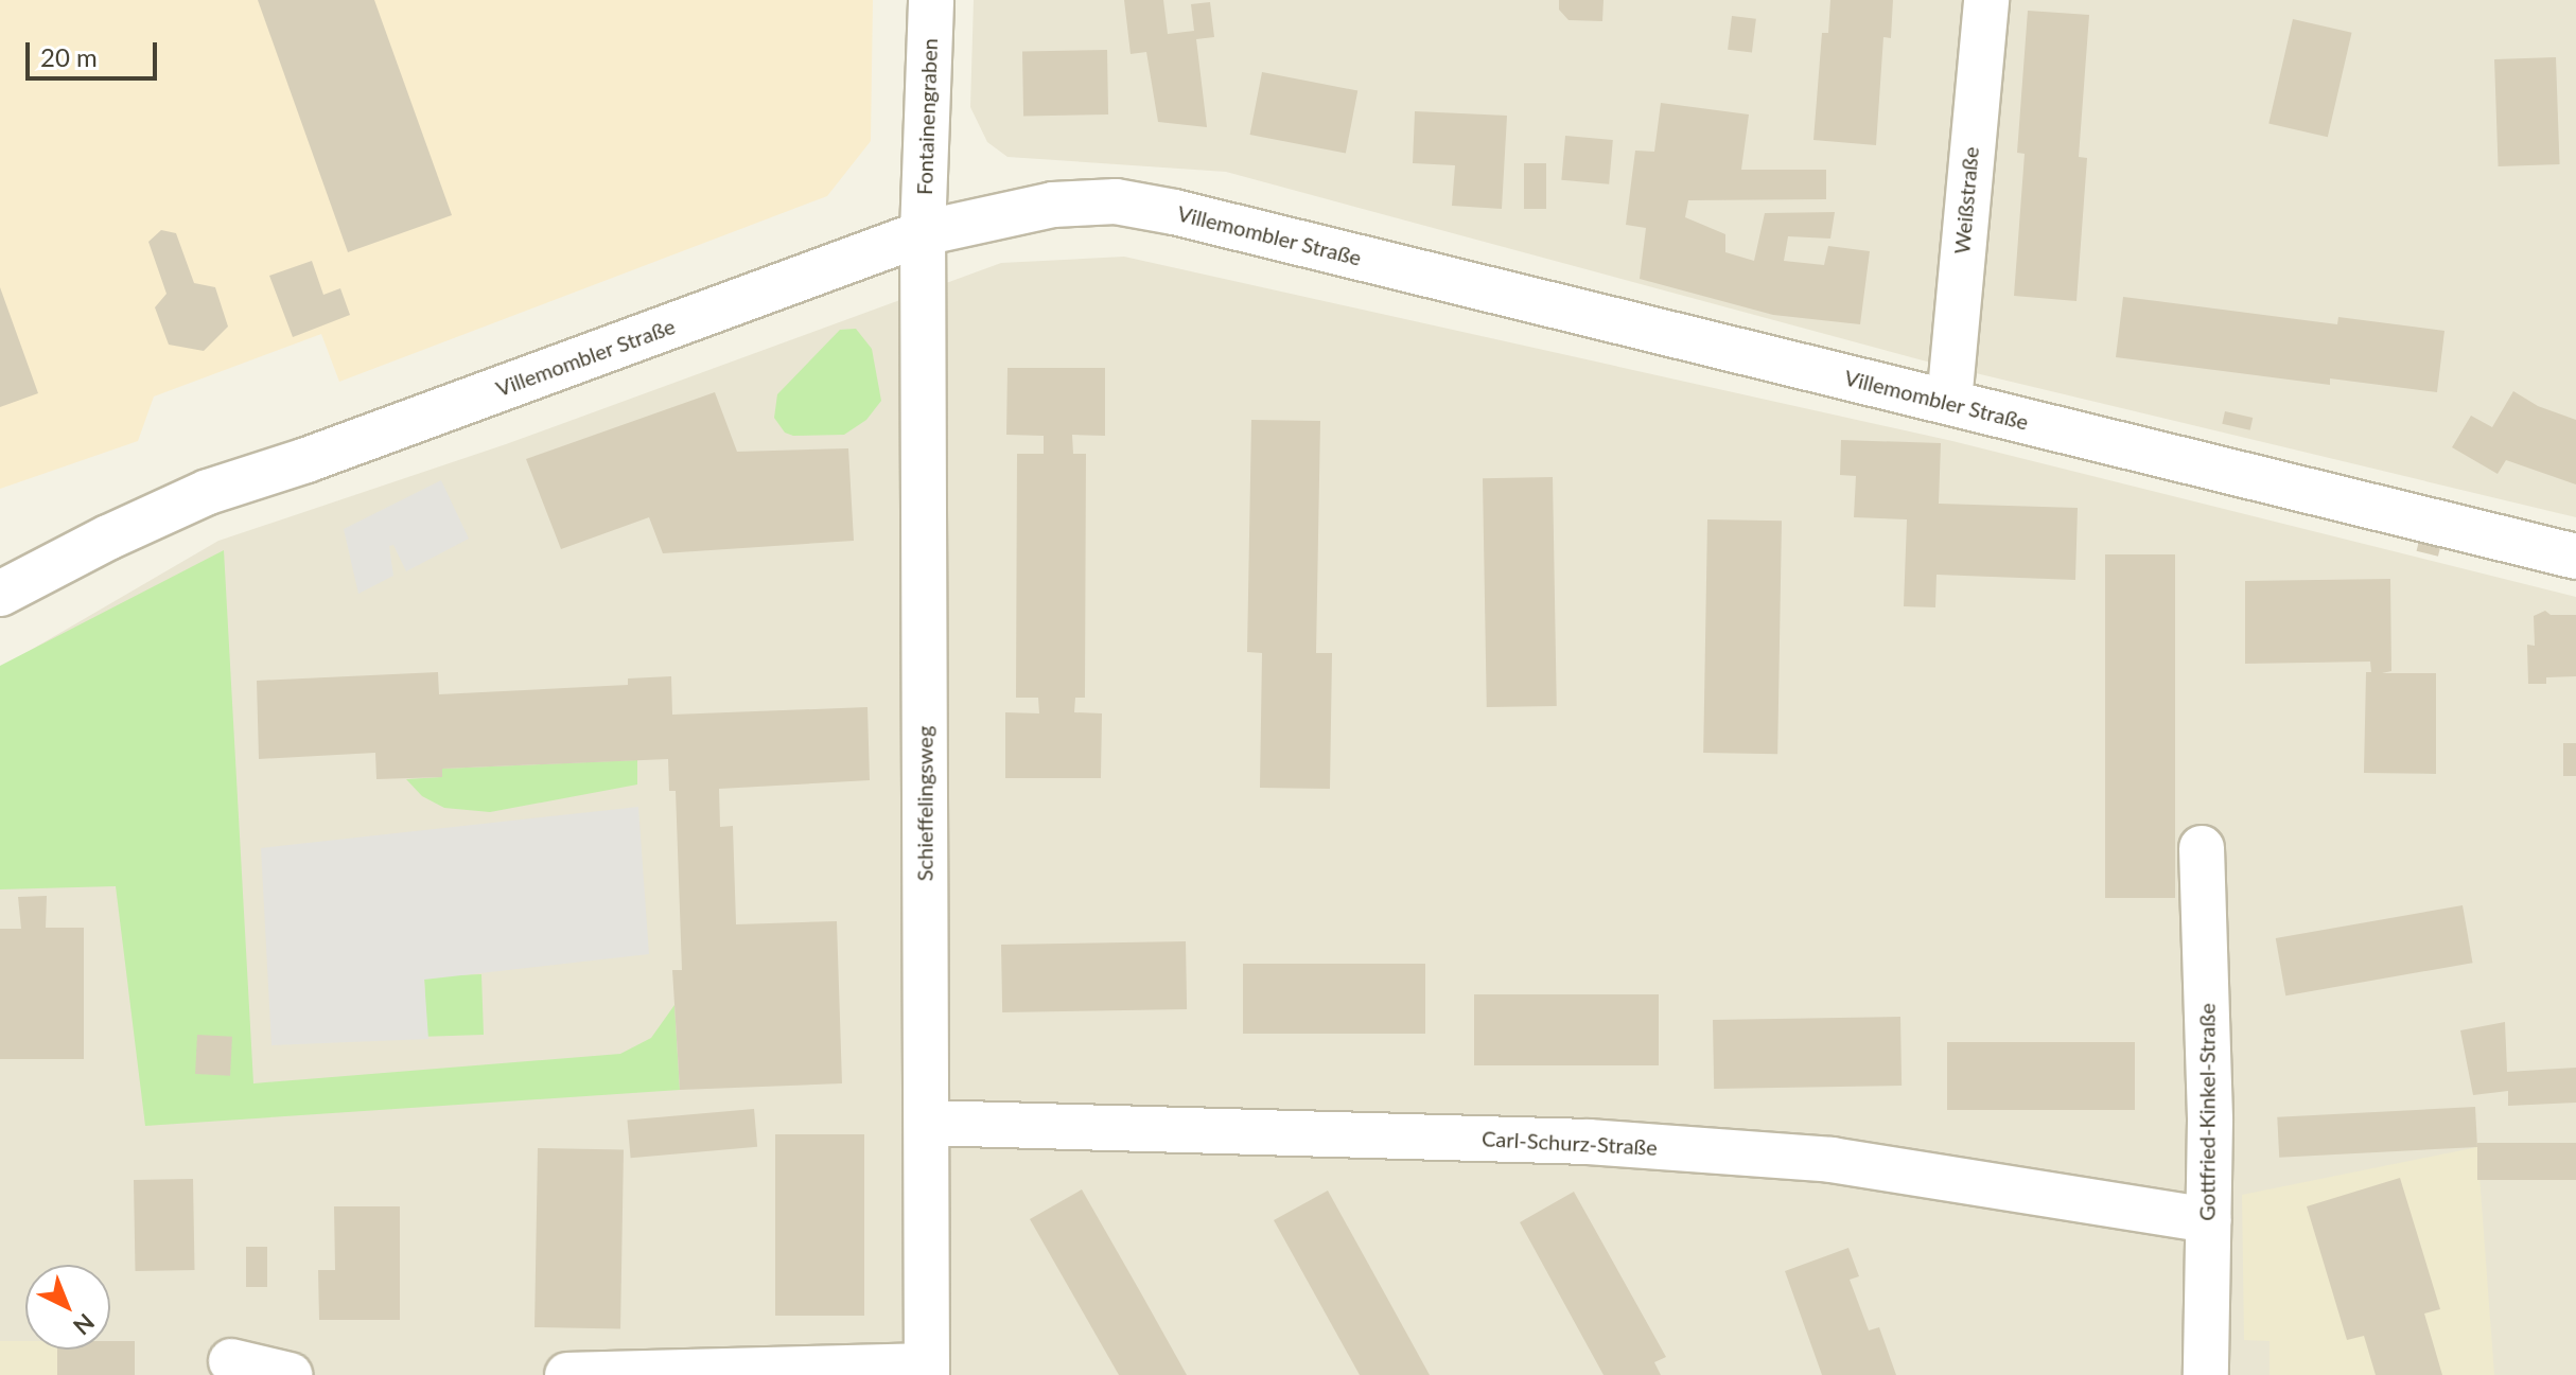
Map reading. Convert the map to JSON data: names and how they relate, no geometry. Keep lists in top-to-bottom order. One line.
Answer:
{"streets":{"street":["Fontainengraben","Weißstraße","Villemombler Straße","Schieffelingsweg","Gottfried-Kinkel-Straße","Carl-Schurz-Straße"]},"crossings":[["Fontainengraben","Villemombler Straße"],["Fontainengraben","Schieffelingsweg"],["Weißstraße","Villemombler Straße"],["Villemombler Straße","Schieffelingsweg"],["Schieffelingsweg","Carl-Schurz-Straße"],["Gottfried-Kinkel-Straße","Carl-Schurz-Straße"]],"scale_bar":"20 m","north":"bottom right"}
